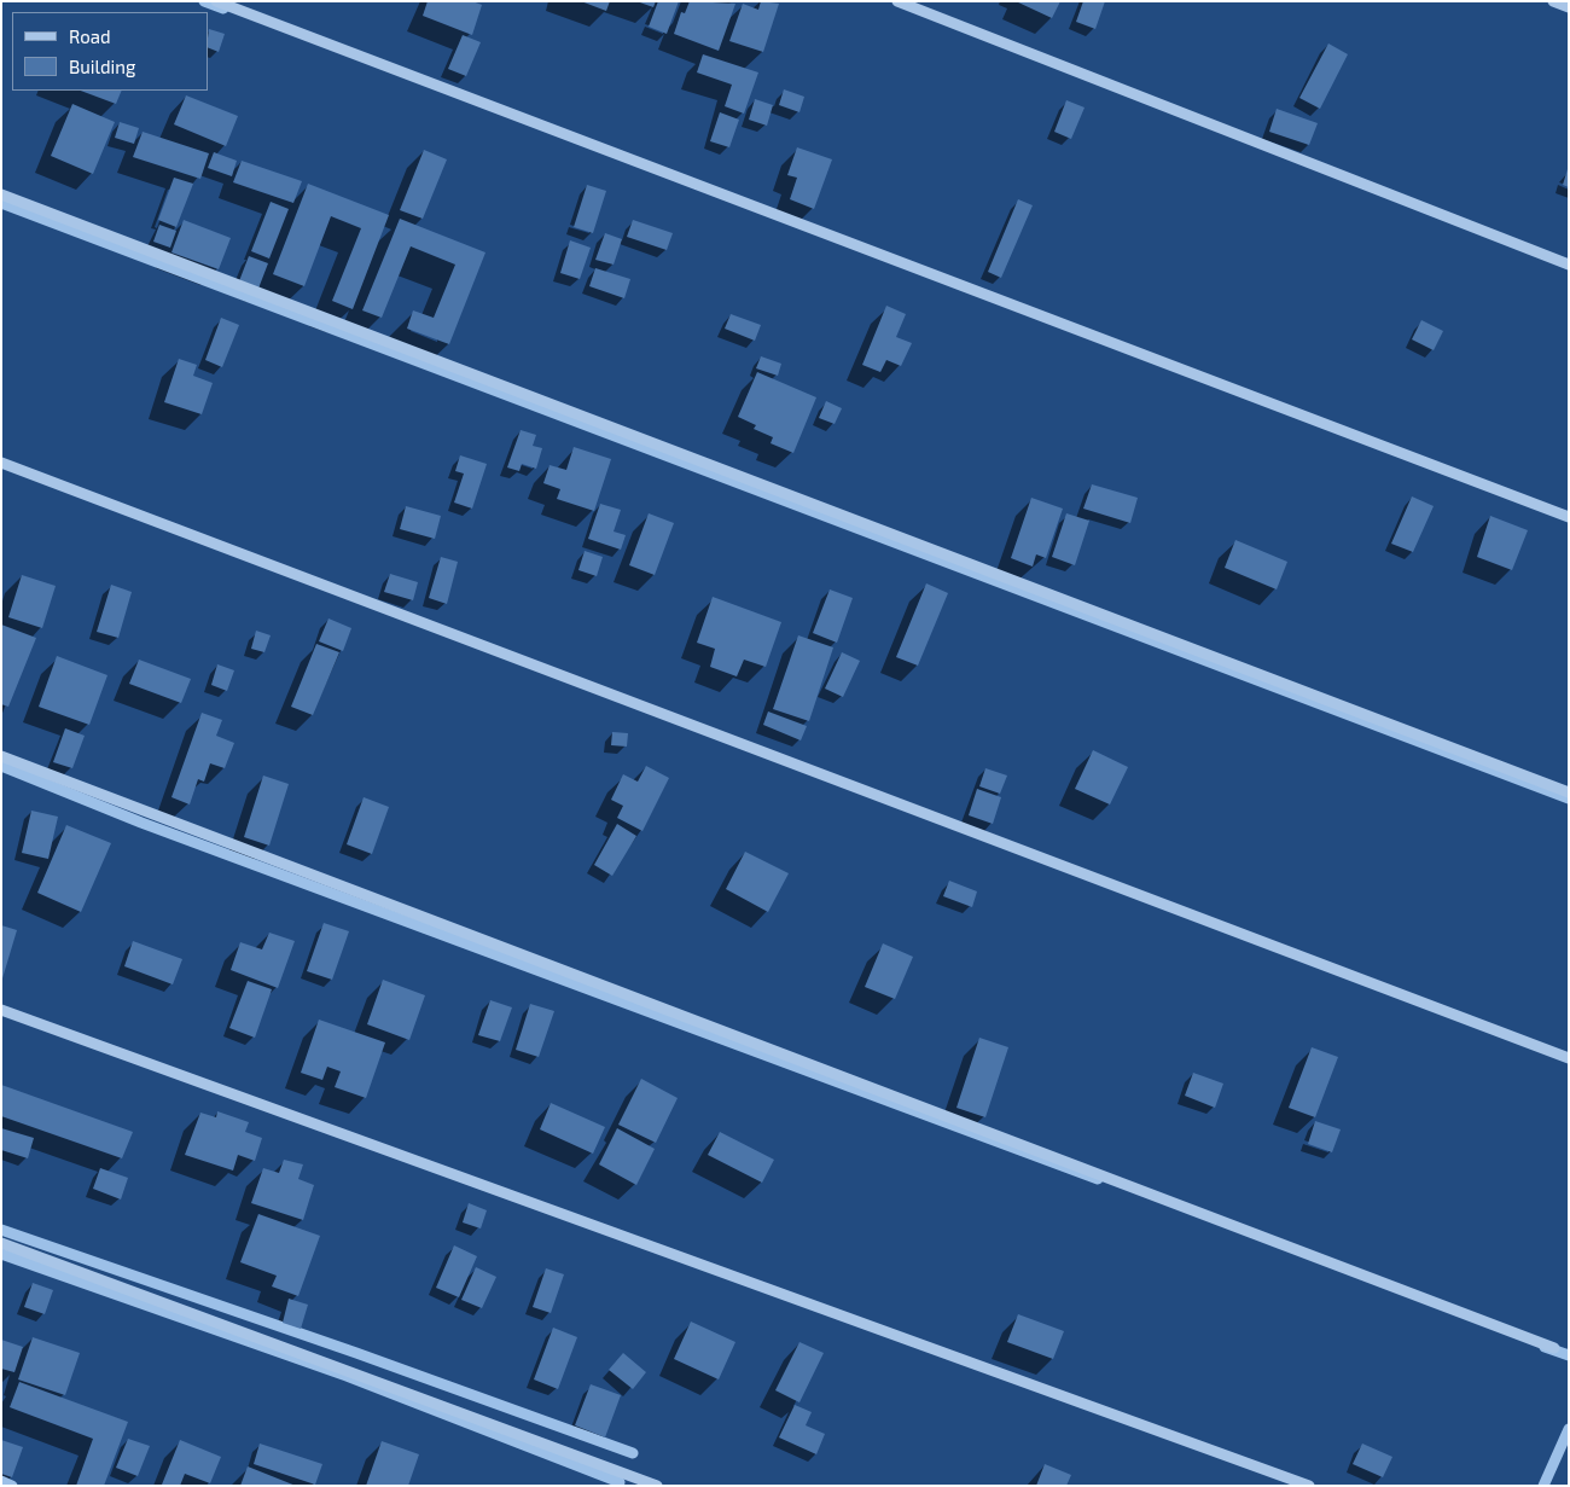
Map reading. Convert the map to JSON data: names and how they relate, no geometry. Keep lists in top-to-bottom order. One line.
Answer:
{"legend":["Road","Building"]}
